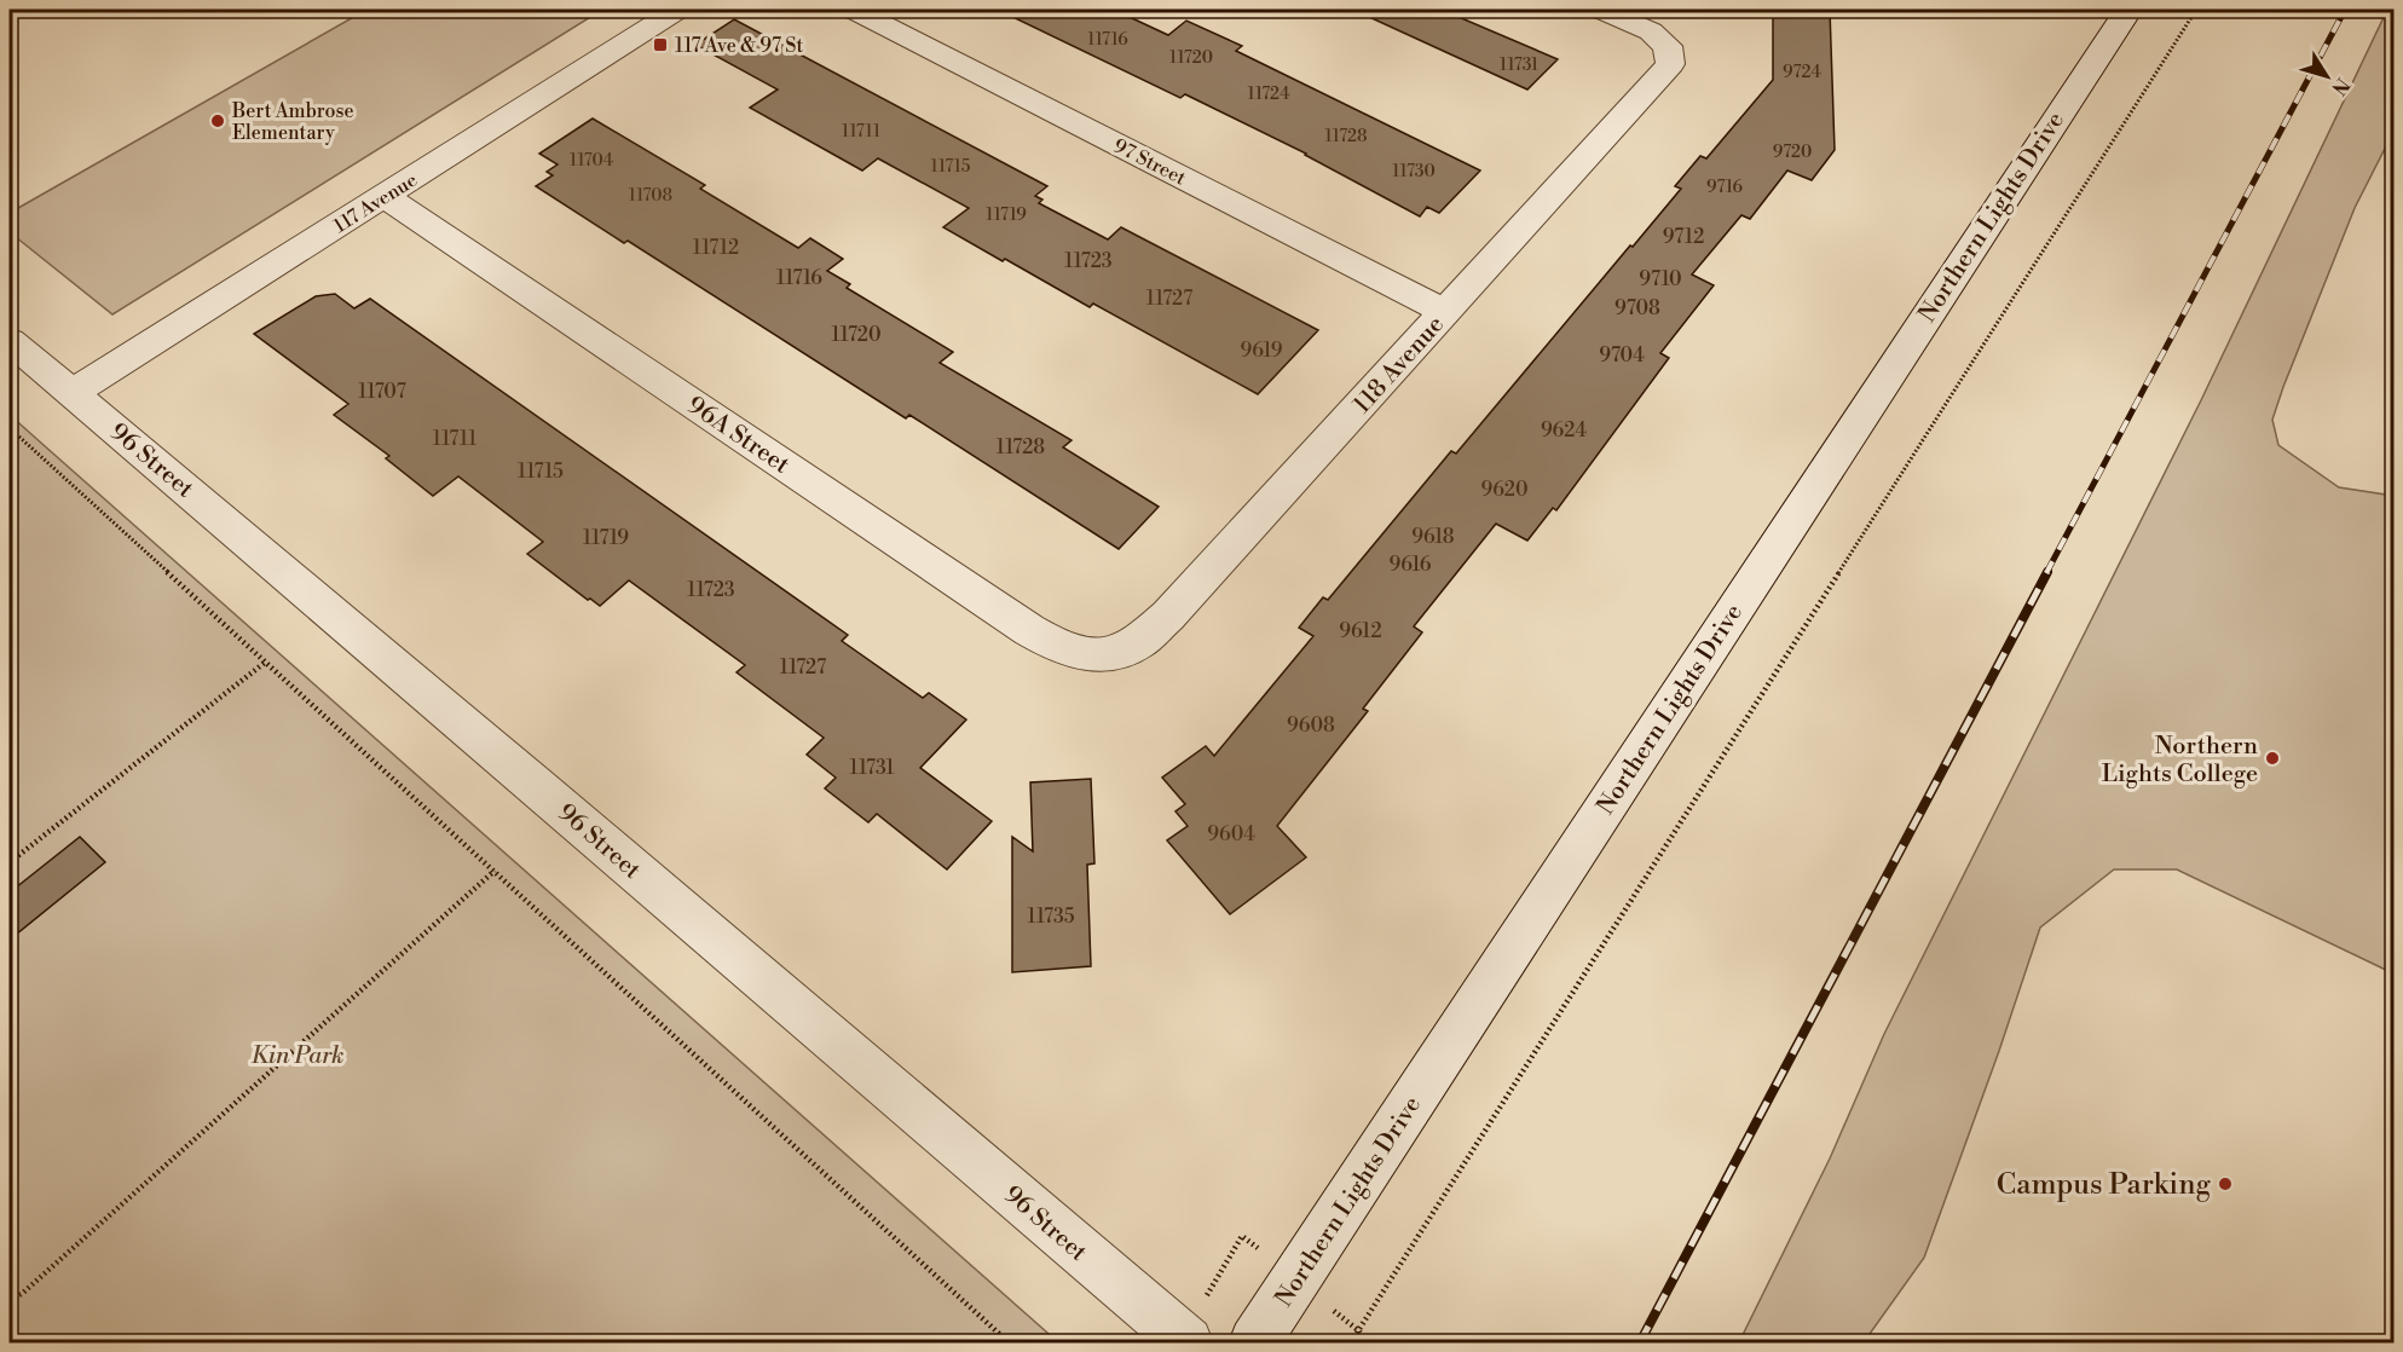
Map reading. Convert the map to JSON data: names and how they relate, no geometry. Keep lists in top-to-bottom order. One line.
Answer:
{"streets":{"street":["97 Street","117 Avenue","Northern Lights Drive","118 Avenue","96A Street","96 Street"]},"crossings":[["97 Street","118 Avenue"],["117 Avenue","96A Street"],["117 Avenue","96 Street"],["118 Avenue","96A Street"]],"parks":["Kin Park"],"places":{"transit":["117 Ave & 97 St"],"other":["Bert Ambrose Elementary","Northern Lights College","Campus Parking"]},"house_numbers":["11716","11720","11731","9724","11724","11711","11728","9720","11704","11715","11730","9716","11708","11719","9712","11712","11723","11716","9710","11727","9708","11720","9619","9704","11707","9624","11711","11728","11715","9620","9618","11719","9616","11723","9612","11727","9608","11731","9604","11735"],"north":"bottom right"}
